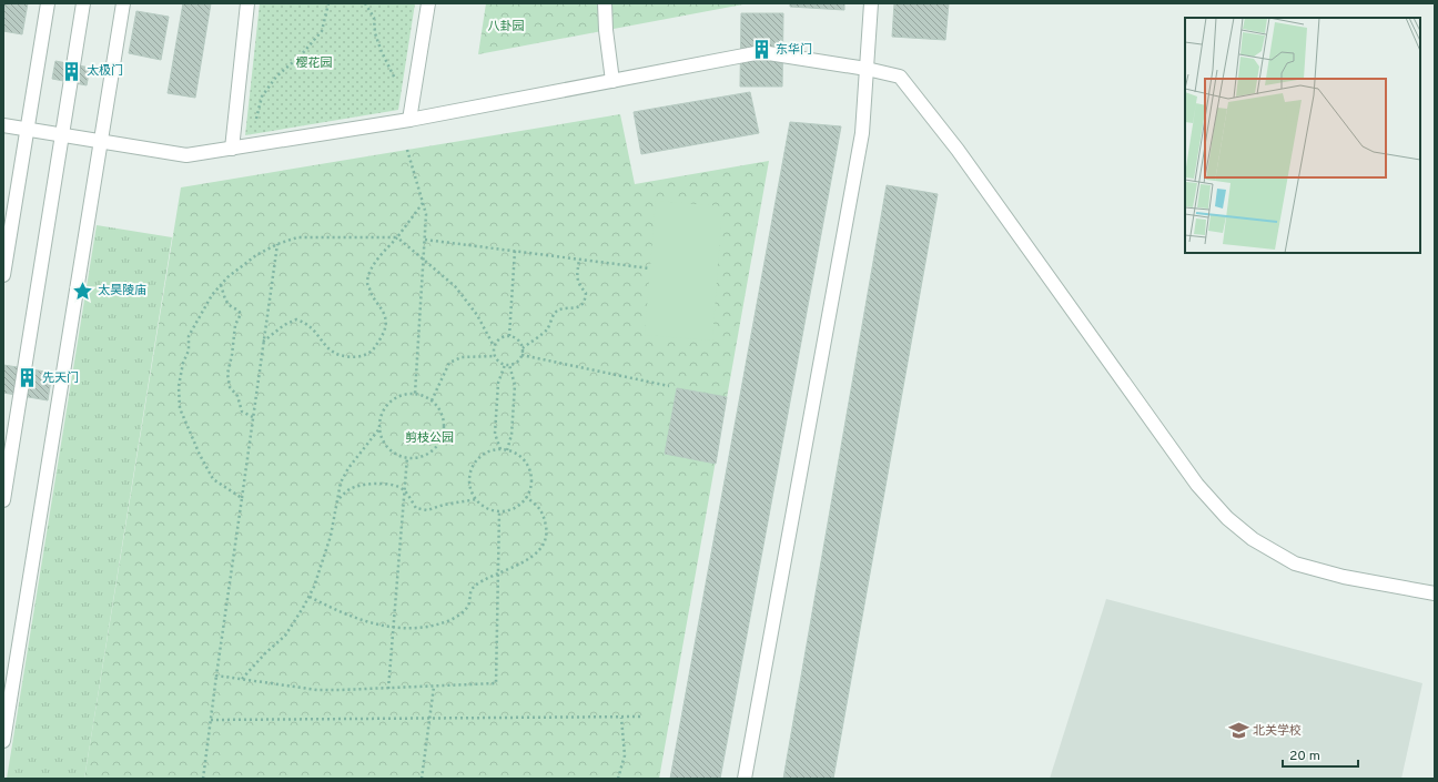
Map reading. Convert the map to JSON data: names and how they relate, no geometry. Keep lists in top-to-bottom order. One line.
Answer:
{"parks":["八卦园","樱花园","剪枝公园"],"places":{"building":["东华门","太极门","先天门"],"place":["太昊陵庙"],"school or university":["北关学校"]},"scale_bar":"20 m"}
